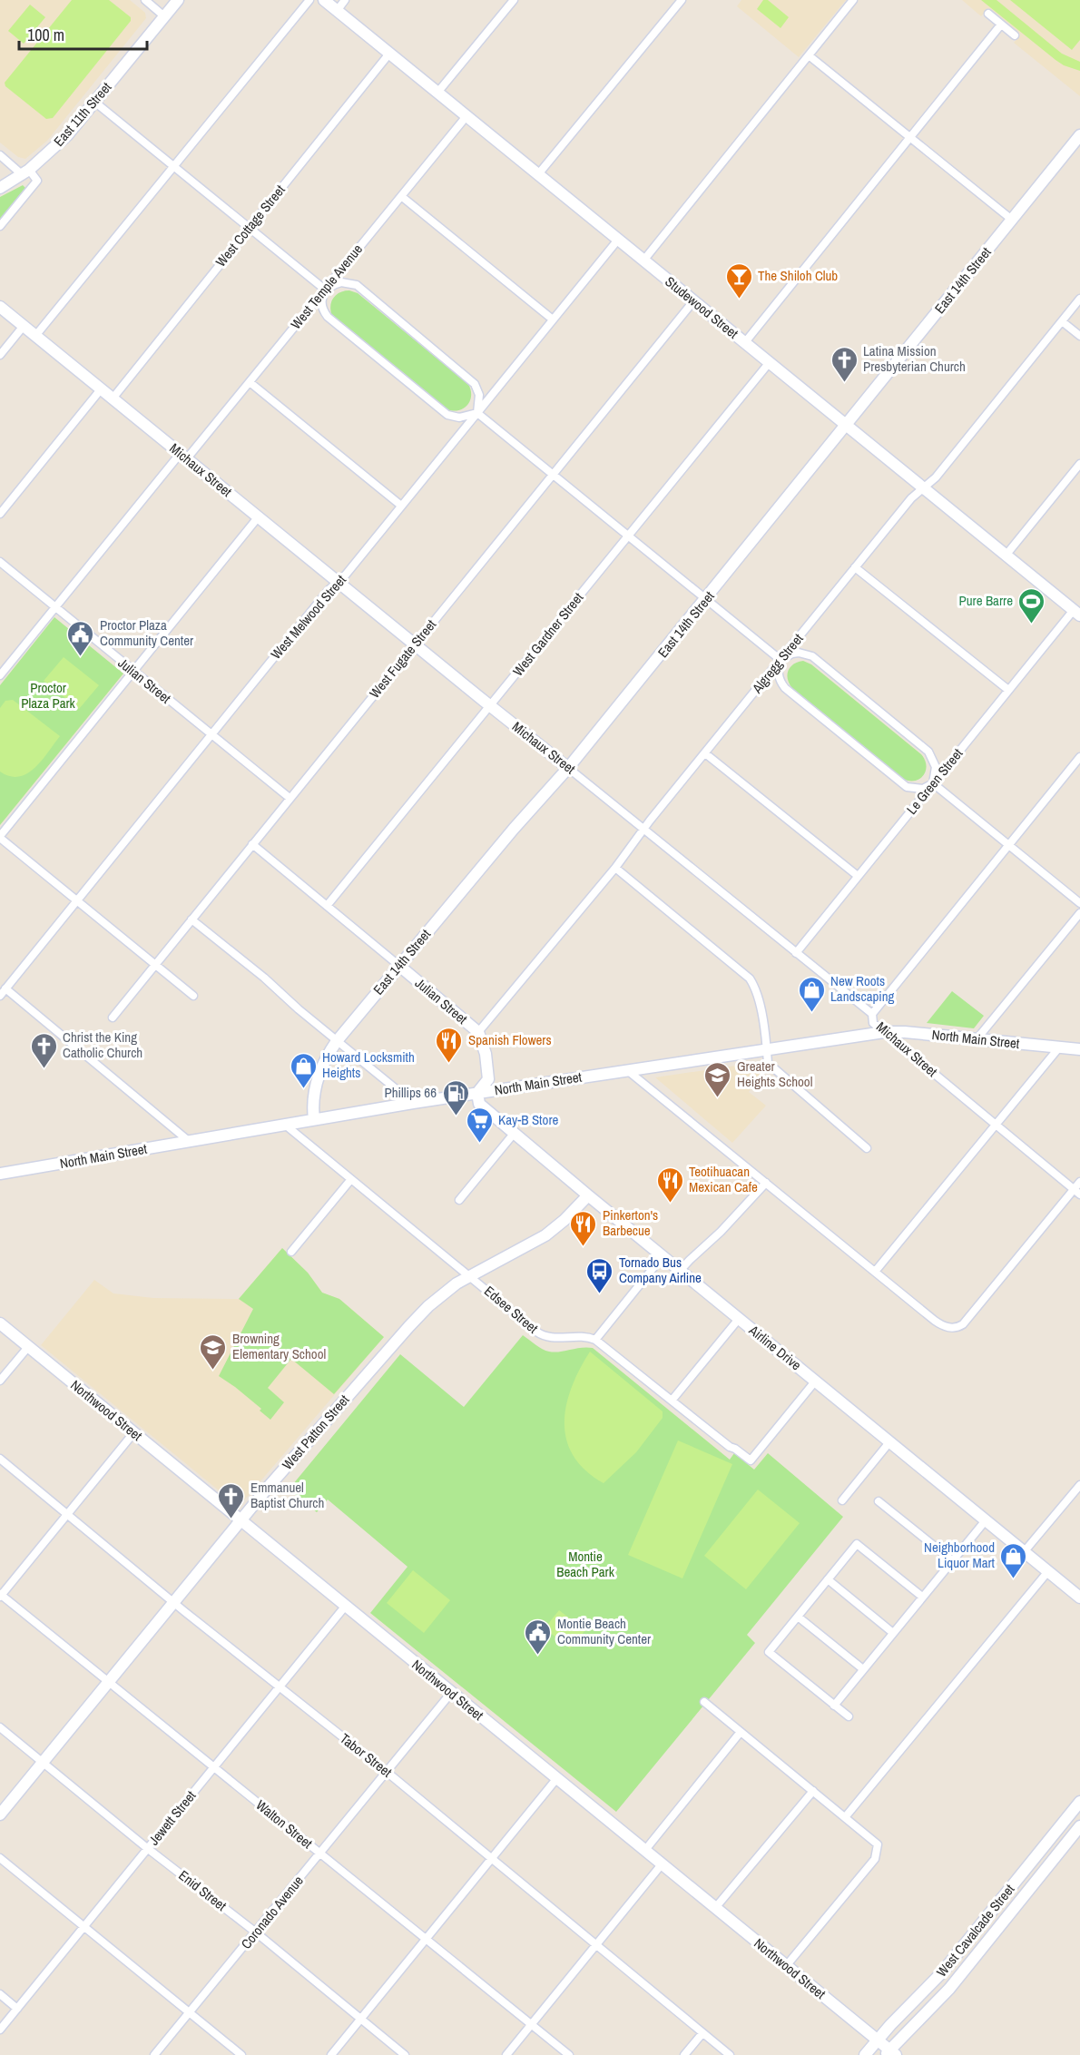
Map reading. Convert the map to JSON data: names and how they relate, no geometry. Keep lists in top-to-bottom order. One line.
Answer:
{"streets":{"street":["East 11th Street","West Cottage Street","East 14th Street","West Temple Avenue","Studewood Street","Michaux Street","West Melwood Street","West Gardner Street","West Fugate Street","Algregg Street","Julian Street","Le Green Street","North Main Street","Edsee Street","Airline Drive","Northwood Street","West Patton Street","Tabor Street","Jewett Street","Walton Street","Enid Street","Coronado Avenue","West Cavalcade Street"]},"crossings":[["West Cottage Street","Studewood Street"],["West Cottage Street","Michaux Street"],["East 14th Street","Studewood Street"],["East 14th Street","Michaux Street"],["East 14th Street","Julian Street"],["East 14th Street","North Main Street"],["West Temple Avenue","Studewood Street"],["West Temple Avenue","Michaux Street"],["West Temple Avenue","Julian Street"],["Studewood Street","West Melwood Street"],["Studewood Street","West Gardner Street"],["Studewood Street","West Fugate Street"],["Studewood Street","Algregg Street"],["Studewood Street","Le Green Street"],["Michaux Street","West Melwood Street"],["Michaux Street","West Gardner Street"],["Michaux Street","West Fugate Street"],["Michaux Street","Algregg Street"],["Michaux Street","Le Green Street"],["Michaux Street","North Main Street"],["West Melwood Street","Julian Street"],["West Gardner Street","Julian Street"],["West Fugate Street","Julian Street"],["Algregg Street","Julian Street"],["Julian Street","North Main Street"],["Julian Street","Airline Drive"],["North Main Street","Edsee Street"],["North Main Street","Airline Drive"],["Edsee Street","West Patton Street"],["Airline Drive","West Patton Street"],["Northwood Street","West Patton Street"],["Northwood Street","Jewett Street"],["Northwood Street","Coronado Avenue"],["Northwood Street","West Cavalcade Street"],["West Patton Street","Tabor Street"],["West Patton Street","Walton Street"],["West Patton Street","Enid Street"],["Tabor Street","Jewett Street"],["Tabor Street","Coronado Avenue"],["Jewett Street","Walton Street"],["Jewett Street","Enid Street"],["Walton Street","Coronado Avenue"],["Enid Street","Coronado Avenue"]],"parks":["Proctor Plaza Park","Montie Beach Park"],"places":{"bar":["The Shiloh Club"],"church":["Latina Mission Presbyterian Church","Christ the King Catholic Church","Emmanuel Baptist Church"],"sports":["Pure Barre"],"public building":["Proctor Plaza Community Center","Montie Beach Community Center"],"shop":["New Roots Landscaping","Howard Locksmith Heights","Neighborhood Liquor Mart"],"restaurant":["Spanish Flowers","Teotihuacan Mexican Cafe","Pinkerton's Barbecue"],"school or university":["Greater Heights School","Browning Elementary School"],"fuel station":["Phillips 66"],"supermarket":["Kay-B Store"],"bus stop":["Tornado Bus Company Airline"]},"scale_bar":"100 m"}
